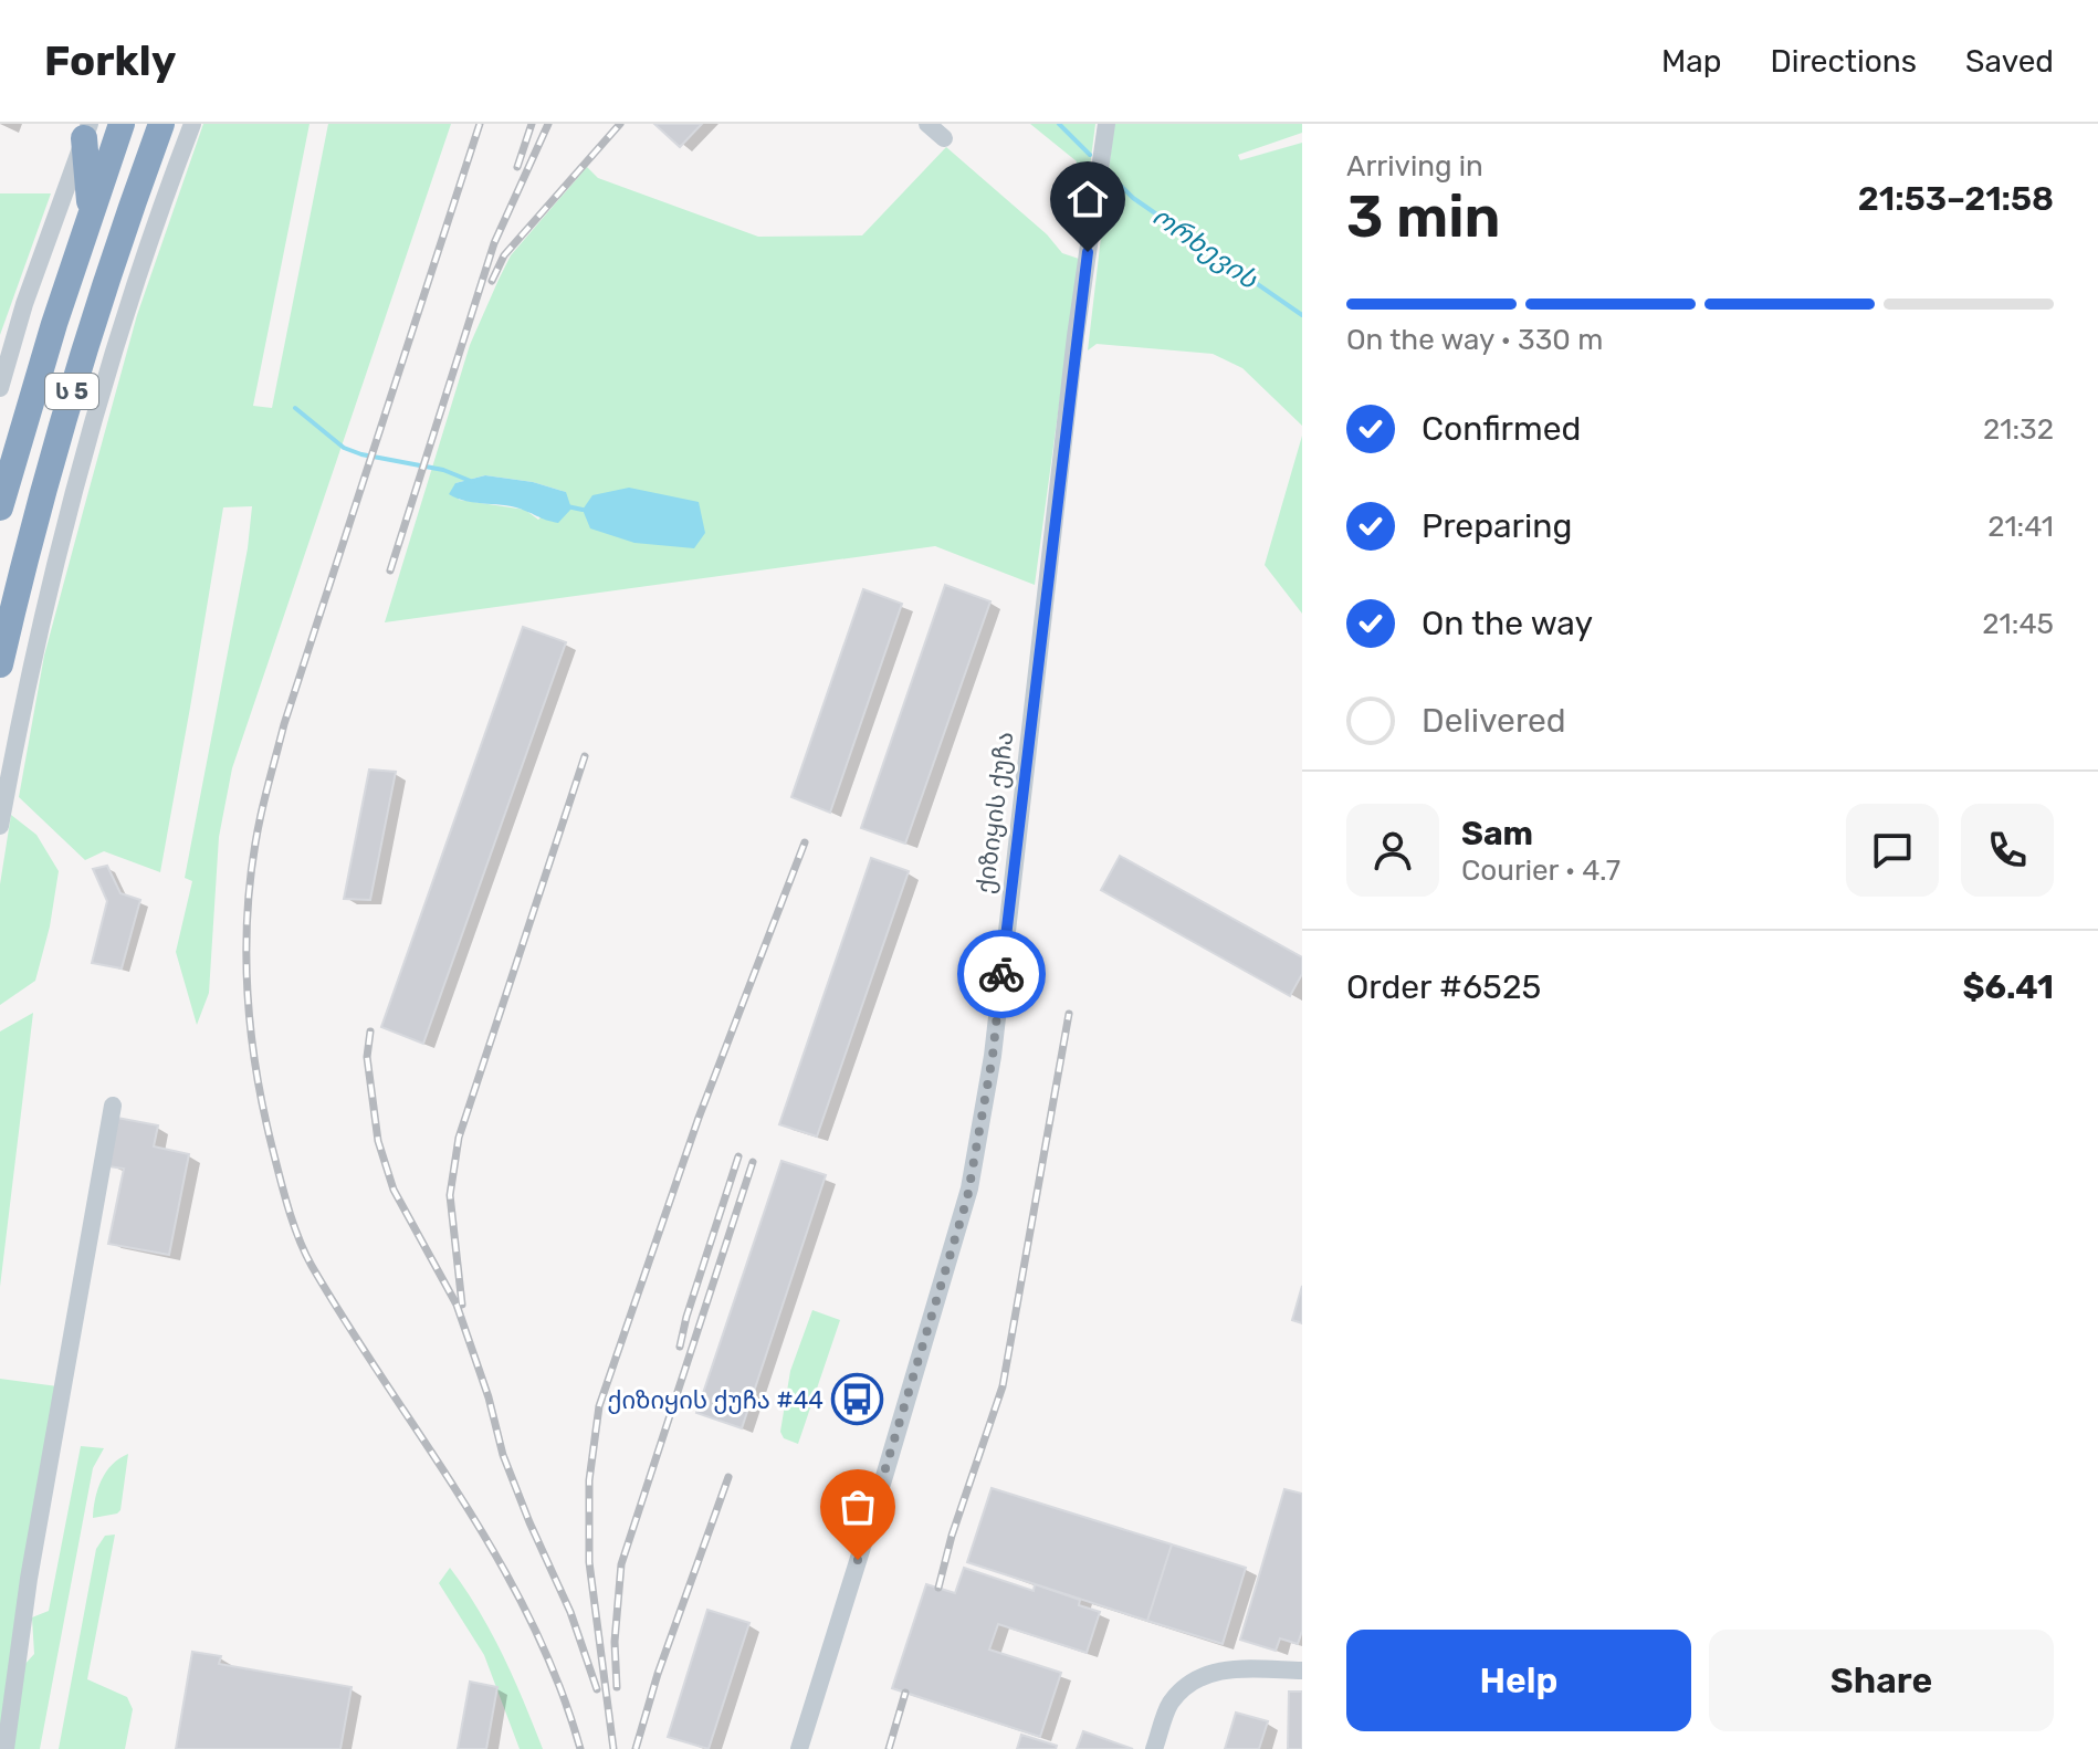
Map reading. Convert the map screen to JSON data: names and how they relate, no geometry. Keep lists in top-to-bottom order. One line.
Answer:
{"streets":{"highway":["ს 5"],"street":["ქიზიყის ქუჩა"]},"water":["ორხევის"],"places":{"bus stop":["ქიზიყის ქუჩა #44"]},"page":{"header":"Forkly","nav":["Map","Directions","Saved"],"heading":["3 min","Arriving in","21:53–21:58"],"panel":["Sam","Courier · 4.7","Order #6525","$6.41"],"bar":"On the way · 330 m","list":[["Confirmed","21:32"],["Preparing","21:41"],["On the way","21:45"],"Delivered"],"buttons":["Help","Share"]}}
